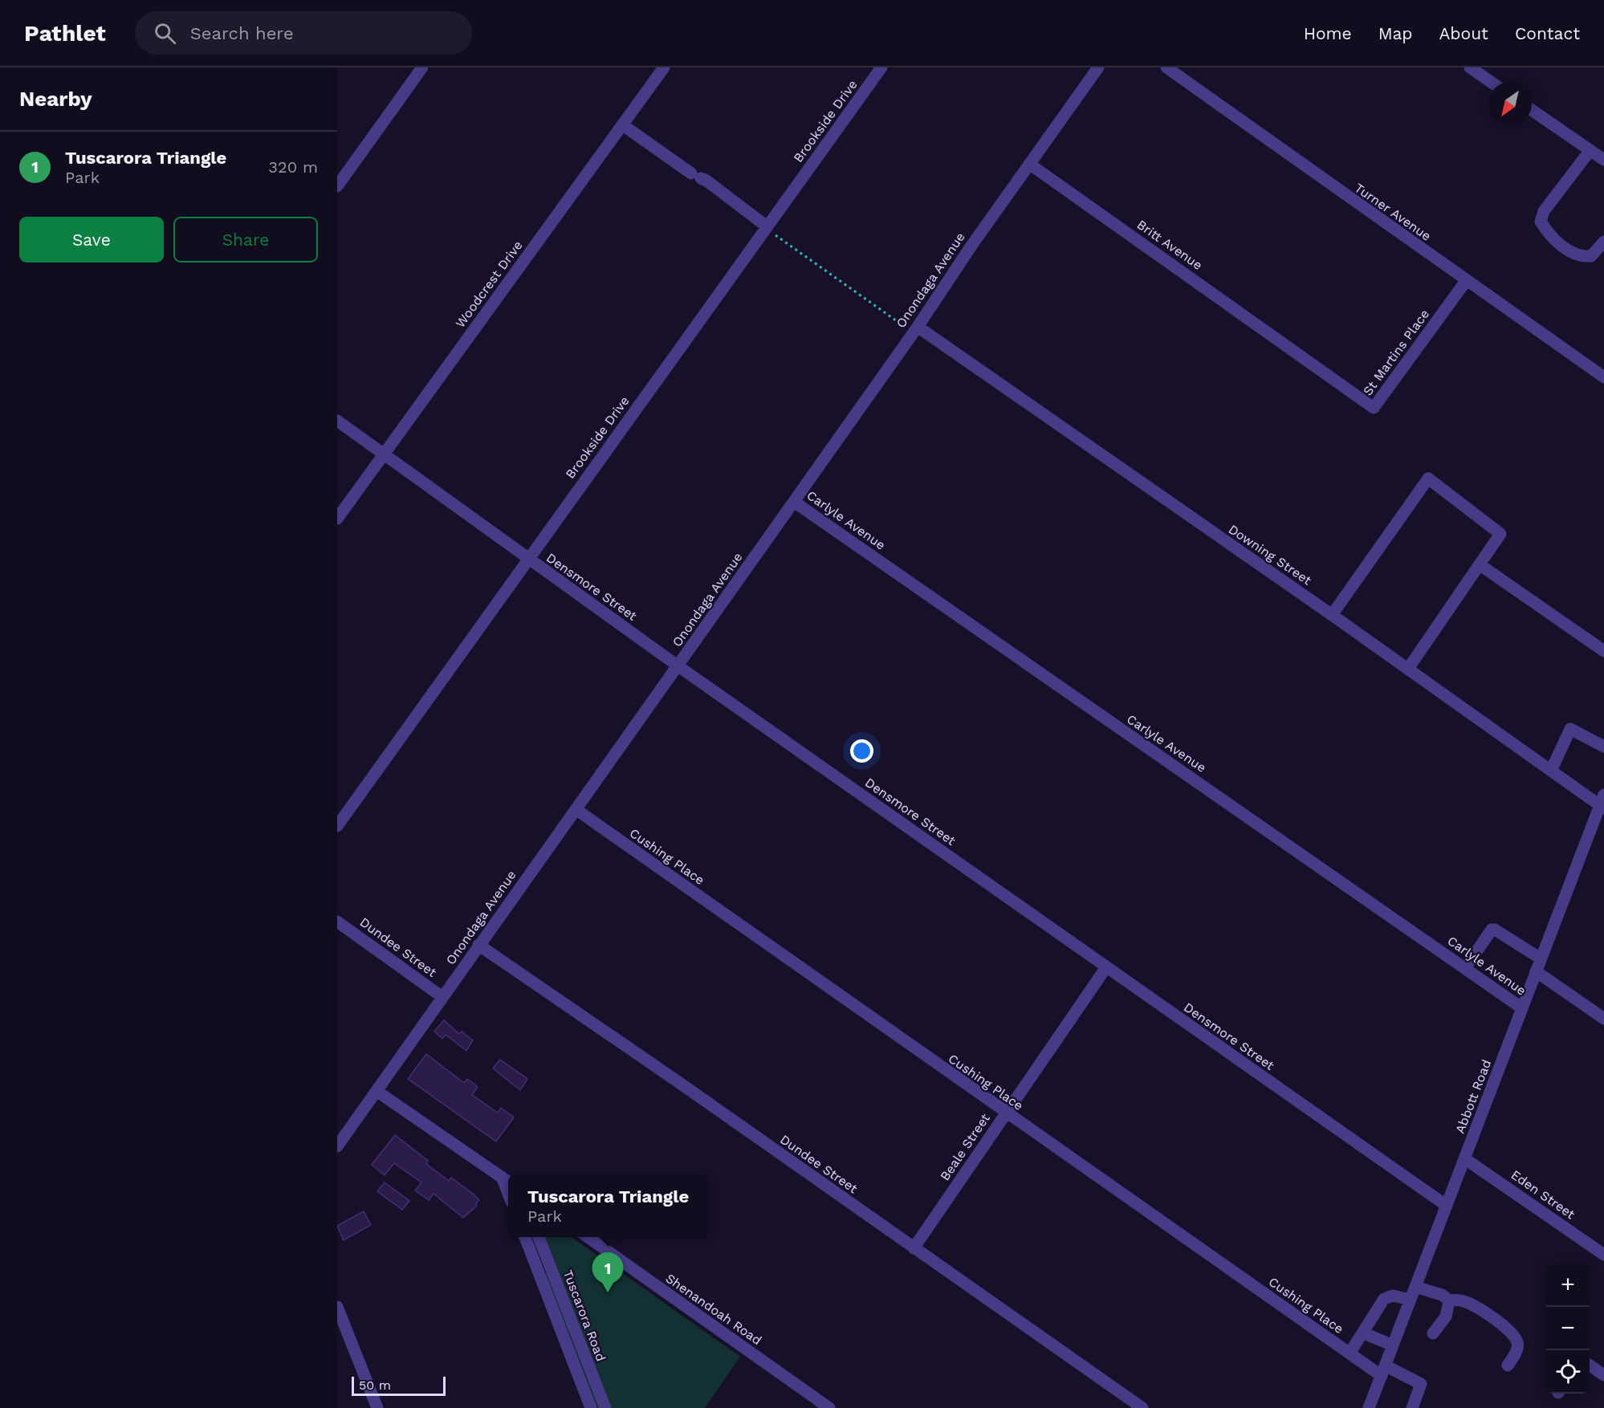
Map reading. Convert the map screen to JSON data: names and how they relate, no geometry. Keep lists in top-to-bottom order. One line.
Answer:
{"streets":{"street":["Brookside Drive","Turner Avenue","Britt Avenue","Onondaga Avenue","Woodcrest Drive","St Martins Place","Carlyle Avenue","Downing Street","Densmore Street","Cushing Place","Dundee Street","Abbott Road","Beale Street","Eden Street","Shenandoah Road","Tuscarora Road"]},"crossings":[["Brookside Drive","Densmore Street"],["Turner Avenue","St Martins Place"],["Britt Avenue","Onondaga Avenue"],["Britt Avenue","St Martins Place"],["Onondaga Avenue","Carlyle Avenue"],["Onondaga Avenue","Downing Street"],["Onondaga Avenue","Densmore Street"],["Onondaga Avenue","Cushing Place"],["Onondaga Avenue","Dundee Street"],["Woodcrest Drive","Densmore Street"],["Carlyle Avenue","Abbott Road"],["Downing Street","Abbott Road"],["Densmore Street","Abbott Road"],["Densmore Street","Beale Street"],["Cushing Place","Abbott Road"],["Cushing Place","Beale Street"],["Dundee Street","Beale Street"],["Abbott Road","Eden Street"]],"scale_bar":"50 m","north":"bottom left","page":{"header":"Pathlet","search":"Search here","nav":["Home","Map","About","Contact"],"heading":"Nearby","list":[{"mark":"1","name":"Tuscarora Triangle","note":"Park","value":"320 m"}],"buttons":["Save","Share"],"popup":["Tuscarora Triangle","Park"],"pins":"1","map_buttons":["+","−"],"scale":"50 m"}}
